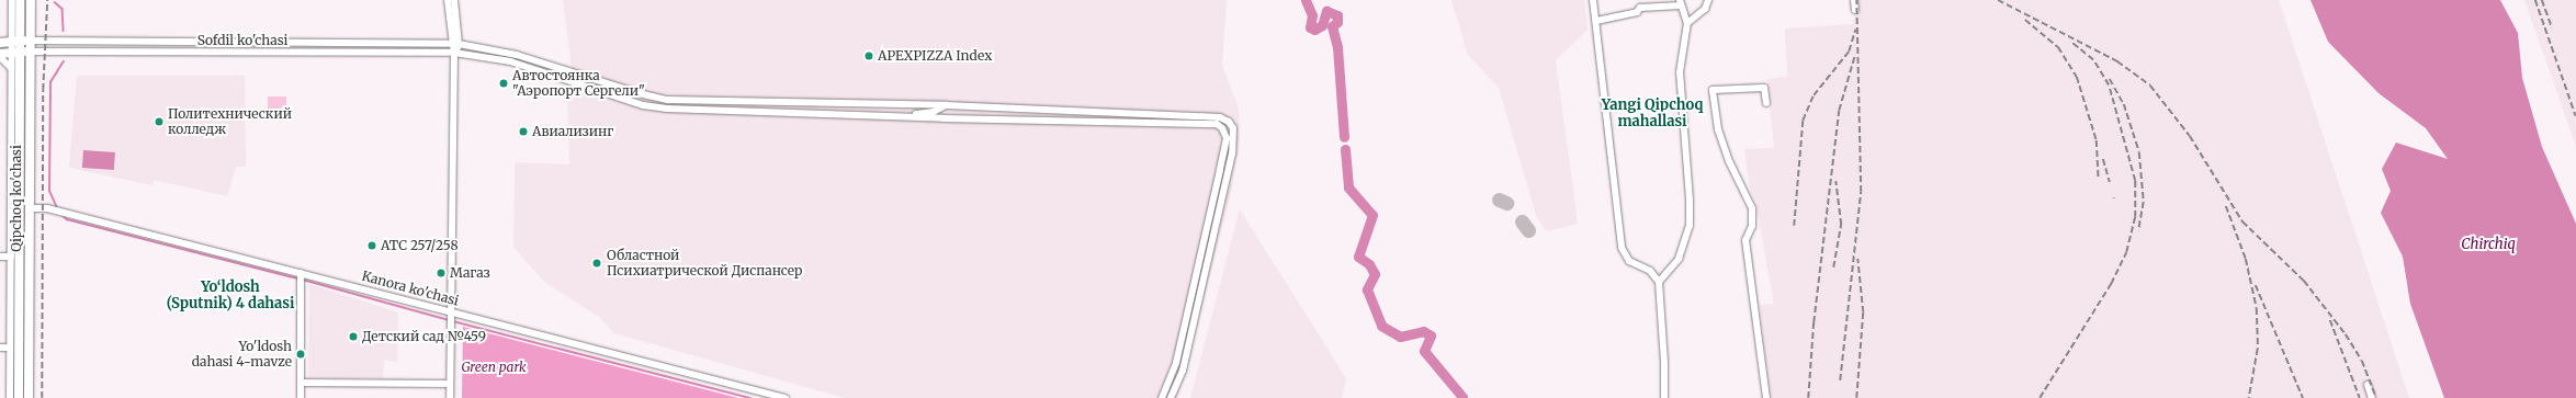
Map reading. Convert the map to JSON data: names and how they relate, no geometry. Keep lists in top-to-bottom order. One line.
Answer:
{"streets":{"main road":["Qipchoq ko'chasi"],"street":["Sofdil ko'chasi","Kanora ko'chasi"]},"crossings":[["Sofdil ko'chasi","Qipchoq ko'chasi"],["Qipchoq ko'chasi","Kanora ko'chasi"]],"districts":["Yangi Qipchoq mahallasi","Yo‘ldosh (Sputnik) 4 dahasi"],"water":["Chirchiq"],"parks":["Green park"],"places":["APEXPIZZA Index","Автостоянка \"Аэропорт Сергели\"","Политехнический колледж","Авиализинг","АТС 257/258","Областной Психиатрической Диспансер","Магаз","Детский сад №459","Yo'ldosh dahasi 4-mavze"]}
